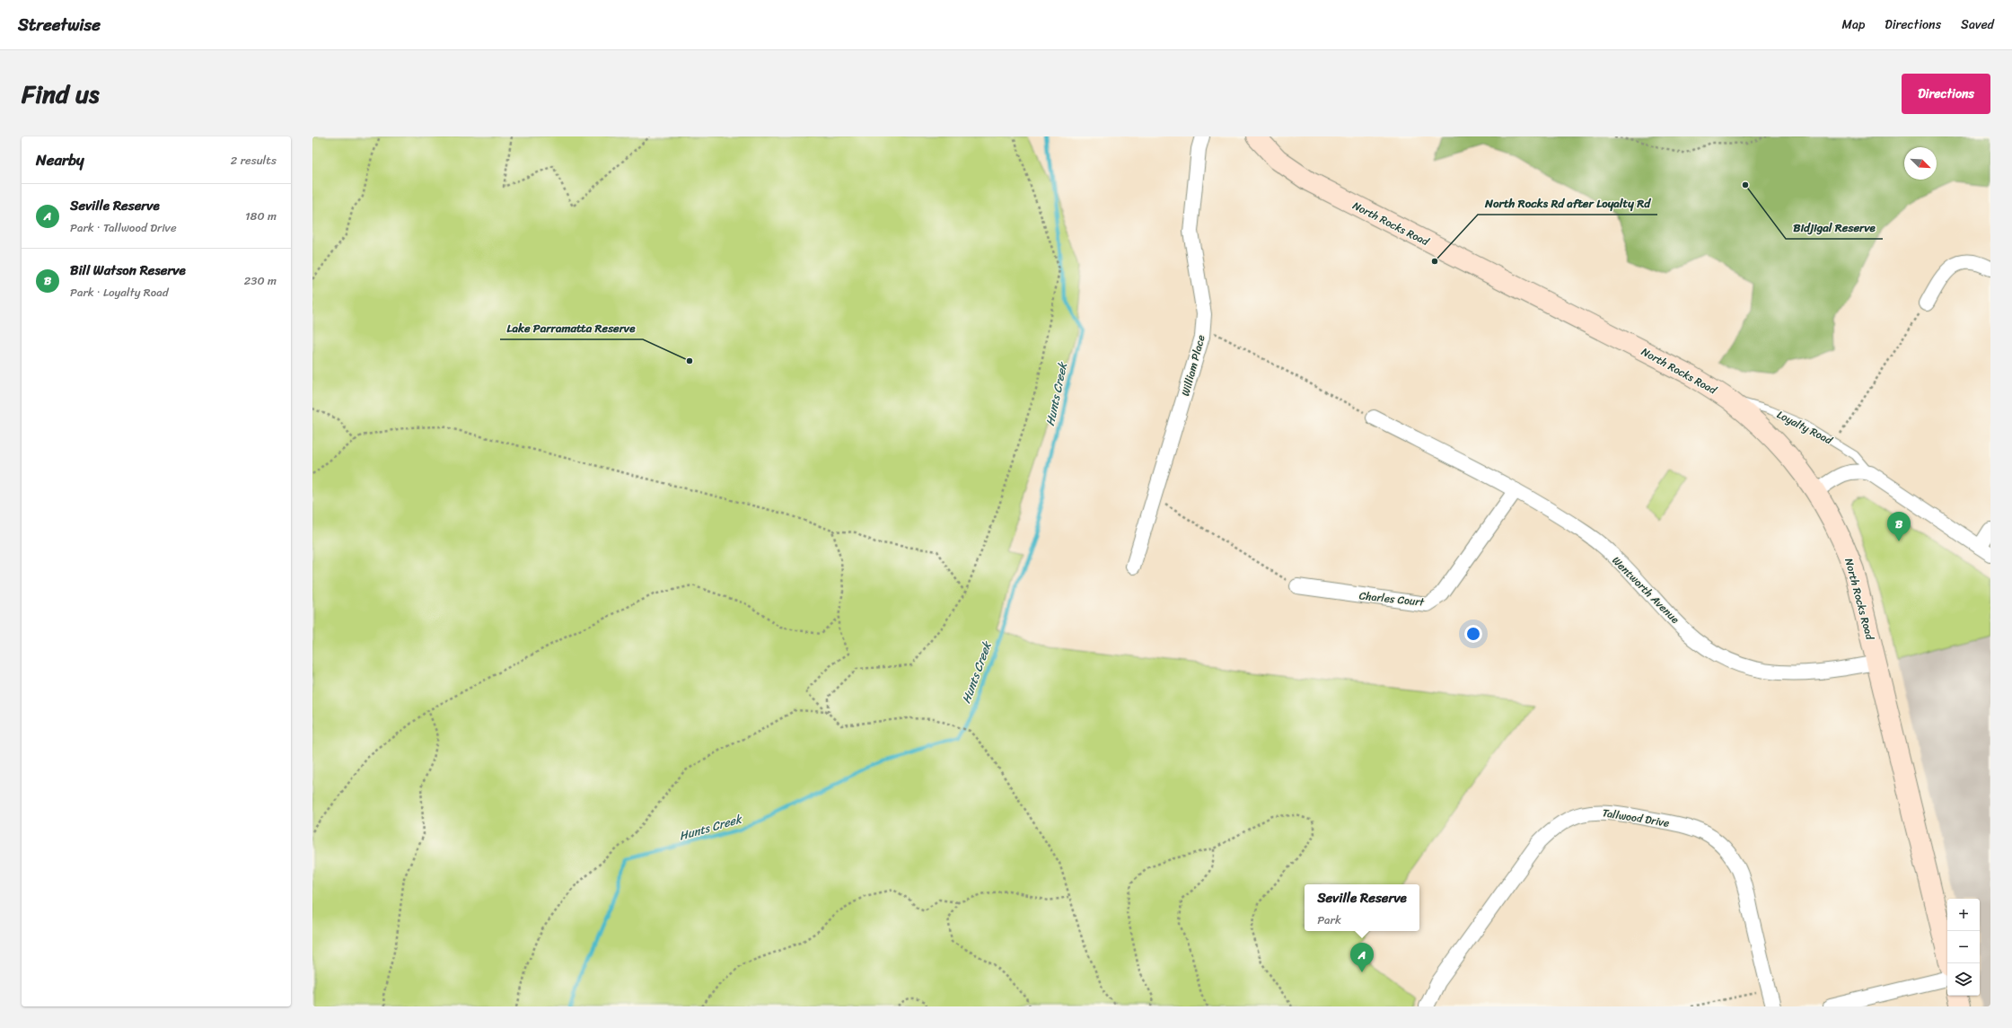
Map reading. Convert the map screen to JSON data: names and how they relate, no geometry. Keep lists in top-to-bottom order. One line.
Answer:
{"streets":{"main road":["North Rocks Road"],"street":["William Place","Loyalty Road","Wentworth Avenue","Charles Court","Tallwood Drive"]},"crossings":[["North Rocks Road","Loyalty Road"],["North Rocks Road","Wentworth Avenue"],["Wentworth Avenue","Charles Court"]],"water":["Hunts Creek"],"places":["Bidjigal Reserve","North Rocks Rd after Loyalty Rd","Lake Parramatta Reserve"],"north":"bottom right","page":{"header":"Streetwise","nav":["Map","Directions","Saved"],"title":"Find us","buttons":"Directions","heading":["Nearby","2 results"],"list":[{"mark":"A","name":"Seville Reserve","note":"Park · Tallwood Drive","value":"180 m"},{"mark":"B","name":"Bill Watson Reserve","note":"Park · Loyalty Road","value":"230 m"}],"pins":["B","A"],"popup":["Seville Reserve","Park"],"map_buttons":["+","−"]}}
